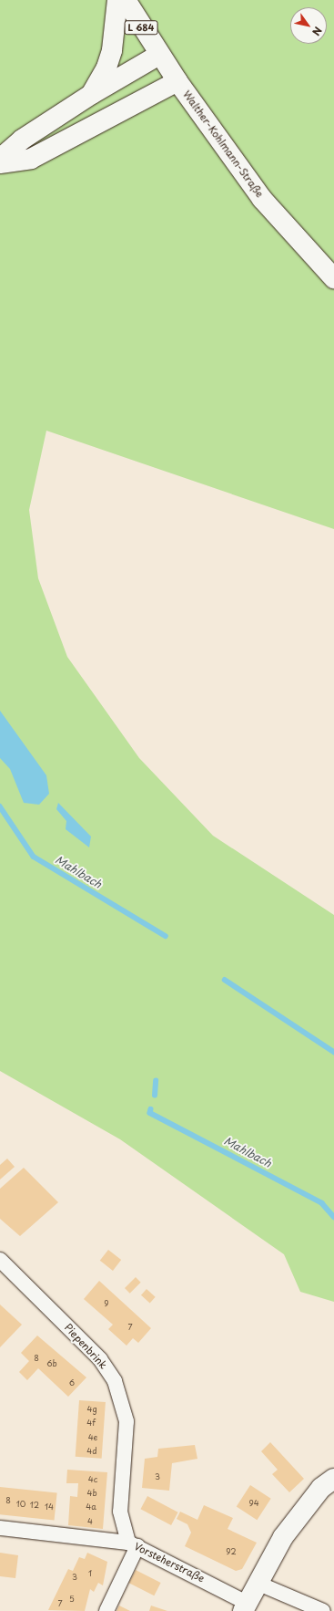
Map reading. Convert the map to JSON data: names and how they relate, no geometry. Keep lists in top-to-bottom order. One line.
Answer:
{"streets":{"main road":["L 684","Walther-Kohlmann-Straße"],"street":["Piepenbrink","Vorsteherstraße"]},"crossings":[["Piepenbrink","Vorsteherstraße"]],"water":["Mahlbach"],"house_numbers":["9","7","8","6b","6","4g","4f","4e","4d","3","4c","4b","8","94","10","12","14","4a","4","92","1","3","5","7"],"north":"bottom right"}
